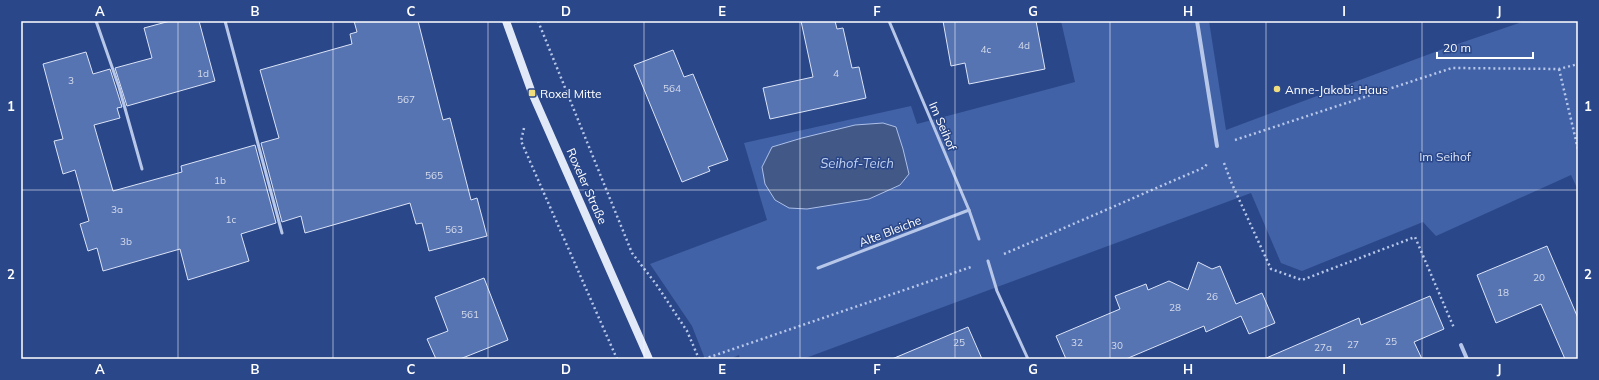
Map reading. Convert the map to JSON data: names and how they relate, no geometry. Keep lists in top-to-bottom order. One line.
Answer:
{"streets":{"main road":["Roxeler Straße"],"lane":["Im Seihof","Alte Bleiche"]},"crossings":[["Im Seihof","Alte Bleiche"]],"water":["Seihof-Teich"],"parks":["Im Seihof"],"places":{"other":["Anne-Jakobi-Haus"],"transit":["Roxel Mitte"]},"house_numbers":["4d","4c","1d","4","3","564","567","565","1b","3a","1c","563","3b","20","18","26","28","561","25","25","32","27","30","27a"],"scale_bar":"20 m","grid":{"columns":["A","B","C","D","E","F","G","H","I","J"],"rows":["1","2"]}}
